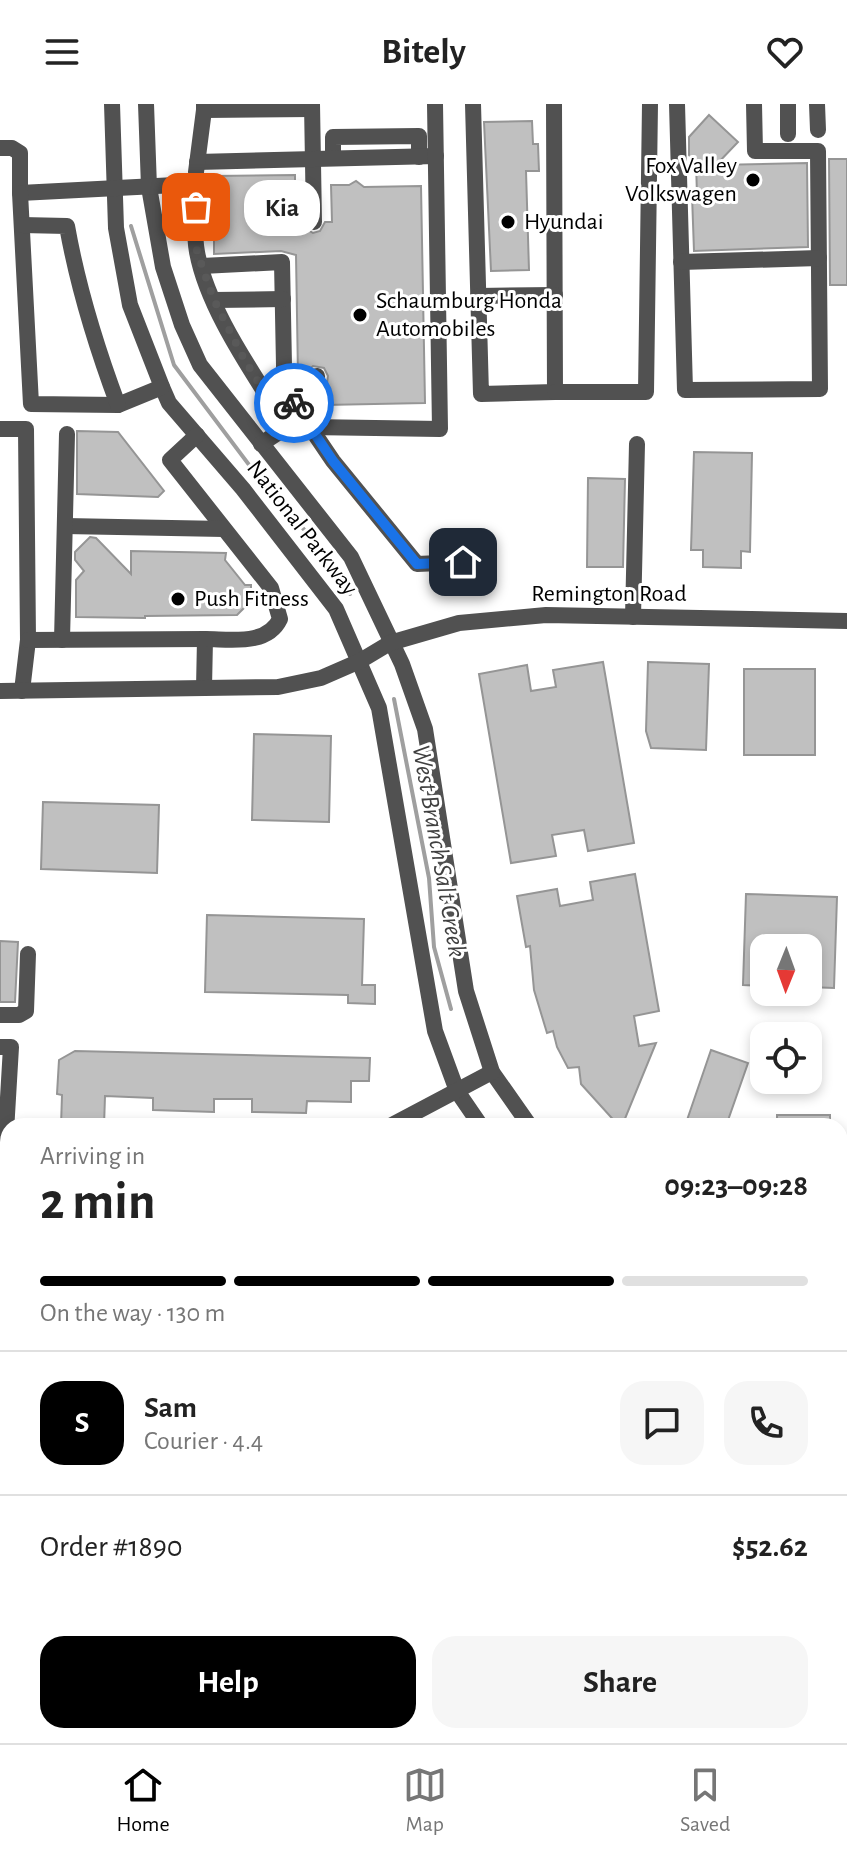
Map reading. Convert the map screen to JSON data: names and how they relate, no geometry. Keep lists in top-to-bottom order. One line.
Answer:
{"streets":{"street":["National Parkway","Remington Road"]},"crossings":[["National Parkway","Remington Road"]],"water":["West Branch Salt Creek"],"places":["Fox Valley Volkswagen","Kia","Hyundai","Schaumburg Honda Automobiles","Push Fitness"],"north":"bottom","page":{"header":"Bitely","bubble":"Kia","heading":["2 min","Arriving in","09:23–09:28"],"panel":["Sam","Courier · 4.4","Order #1890","$52.62"],"bar":"On the way · 130 m","round":"S","buttons":["Help","Share"],"tabs":["Home","Map","Saved"]}}
